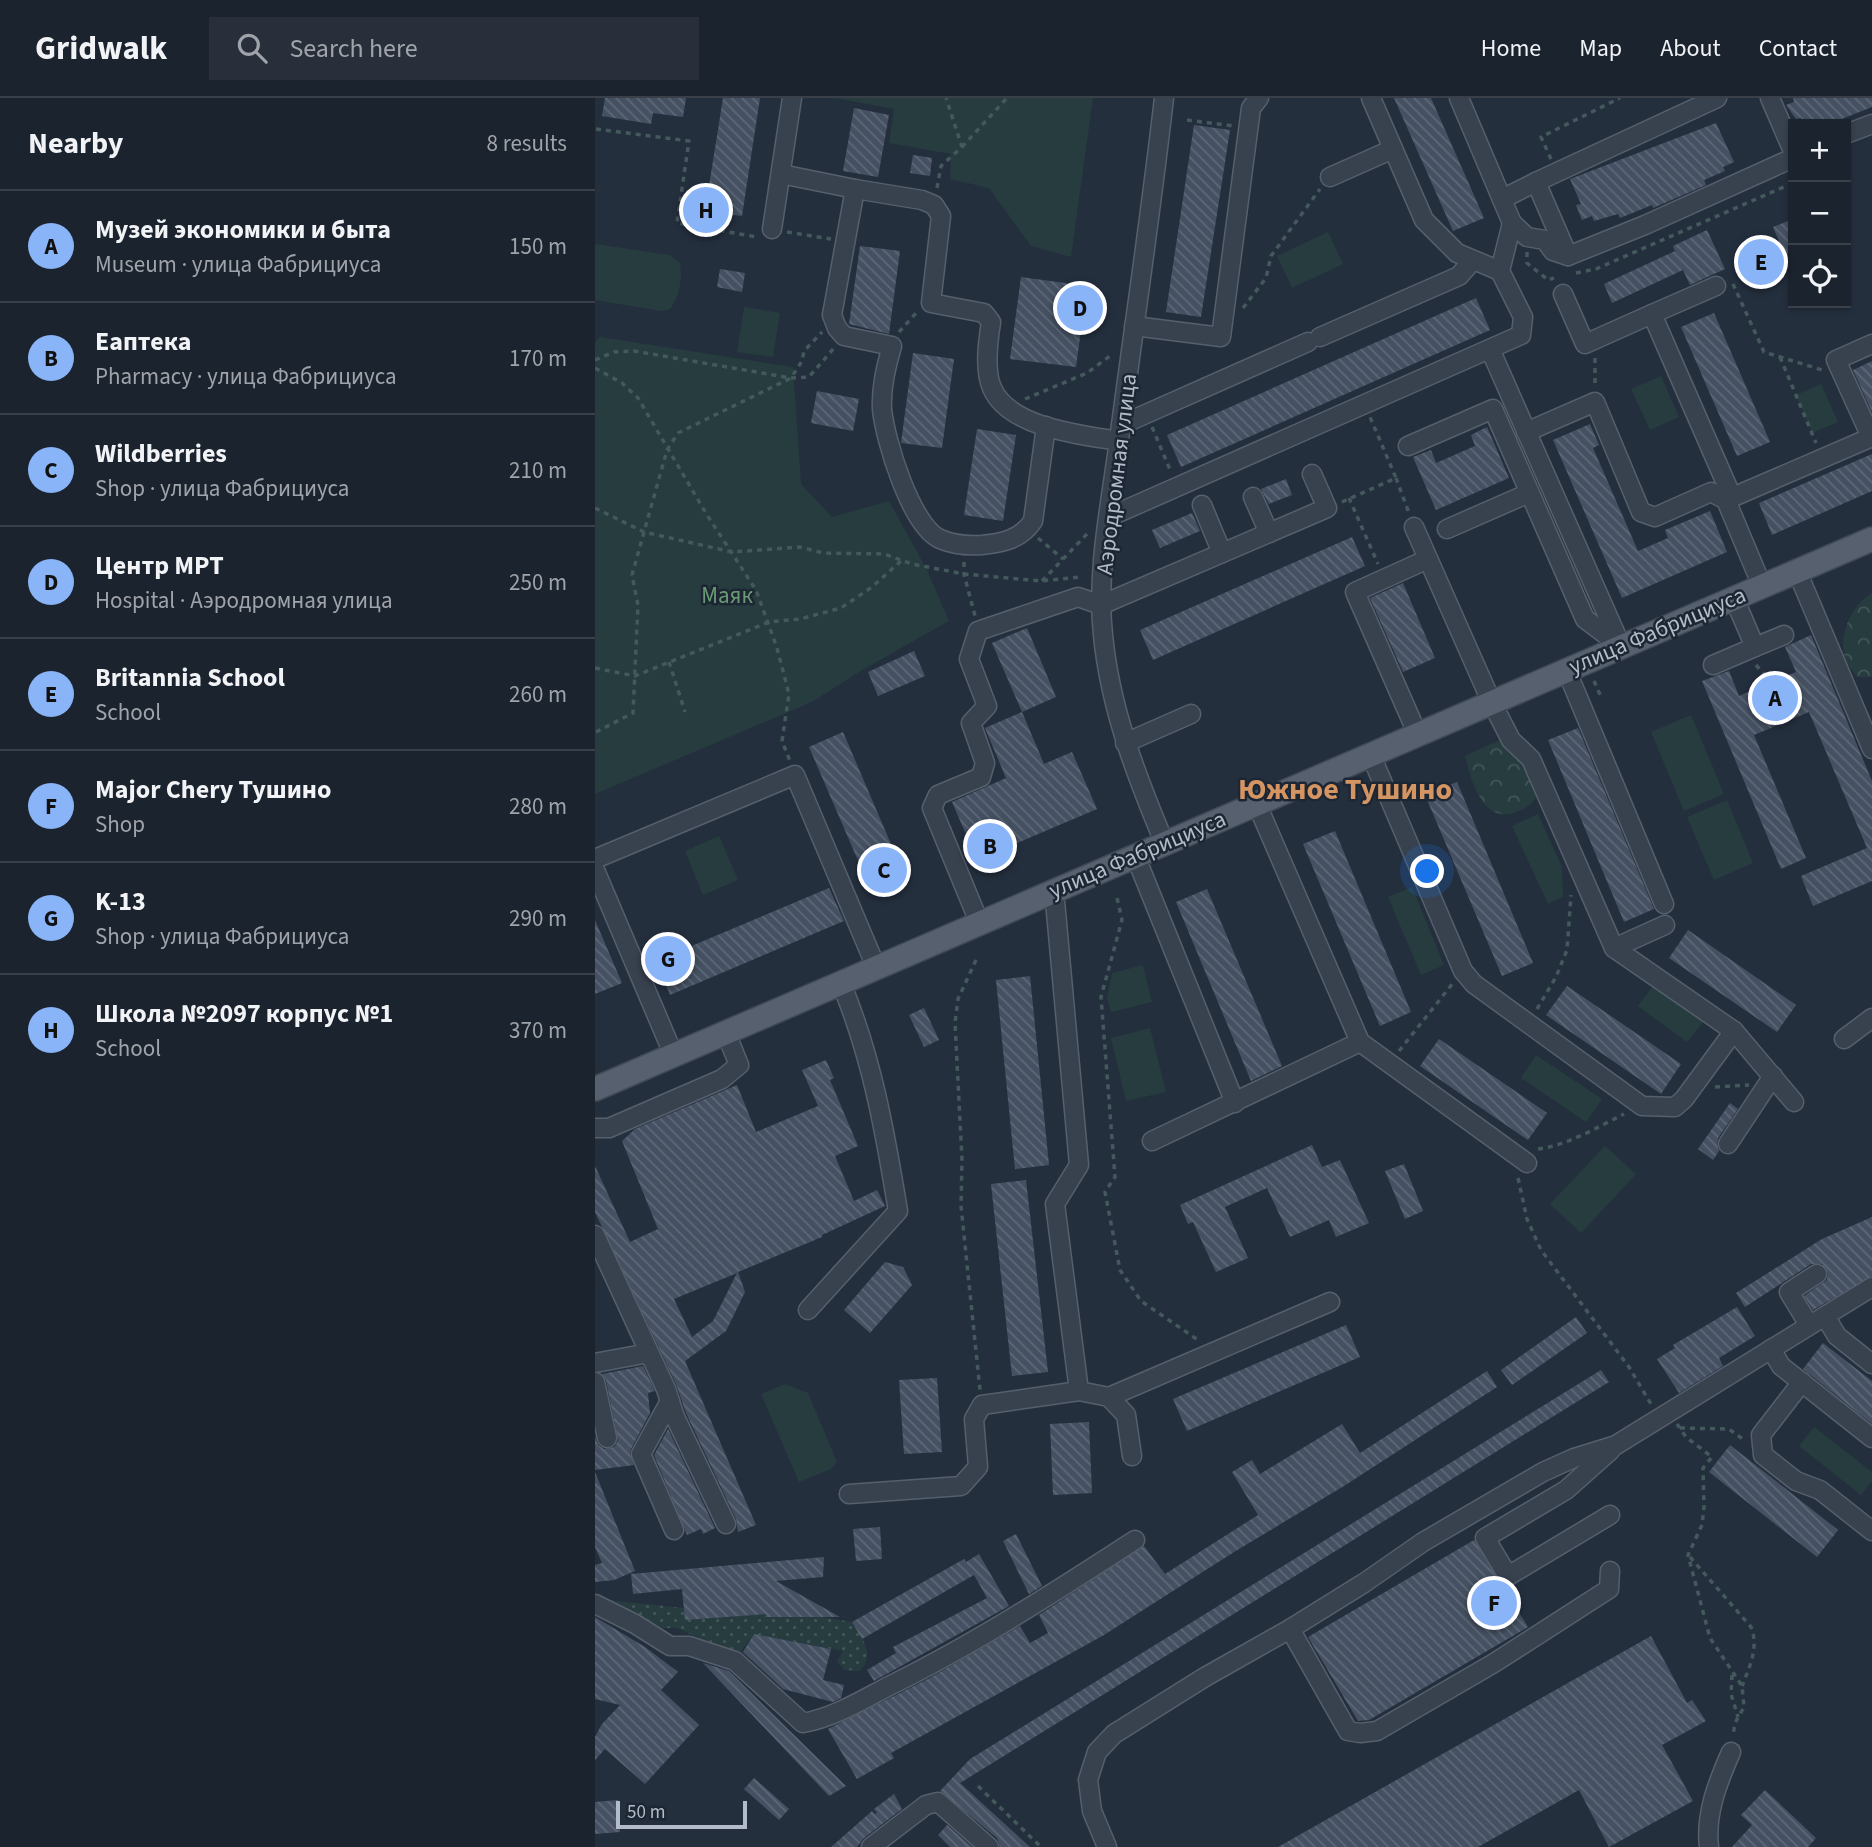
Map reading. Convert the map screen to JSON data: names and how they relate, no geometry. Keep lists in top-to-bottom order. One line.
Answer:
{"streets":{"main road":["улица Фабрициуса"],"street":["Аэродромная улица"]},"crossings":[["Аэродромная улица","улица Фабрициуса"]],"districts":["Южное Тушино"],"parks":["Маяк"],"scale_bar":"50 m","page":{"header":"Gridwalk","search":"Search here","nav":["Home","Map","About","Contact"],"heading":["Nearby","8 results"],"map_buttons":["+","−"],"pins":["H","E","D","A","B","C","G","F"],"list":[{"mark":"A","name":"Музей экономики и быта","note":"Museum · улица Фабрициуса","value":"150 m"},{"mark":"B","name":"Еаптека","note":"Pharmacy · улица Фабрициуса","value":"170 m"},{"mark":"C","name":"Wildberries","note":"Shop · улица Фабрициуса","value":"210 m"},{"mark":"D","name":"Центр МРТ","note":"Hospital · Аэродромная улица","value":"250 m"},{"mark":"E","name":"Britannia School","note":"School","value":"260 m"},{"mark":"F","name":"Major Chery Тушино","note":"Shop","value":"280 m"},{"mark":"G","name":"K-13","note":"Shop · улица Фабрициуса","value":"290 m"},{"mark":"H","name":"Школа №2097 корпус №1","note":"School","value":"370 m"}],"scale":"50 m"}}
